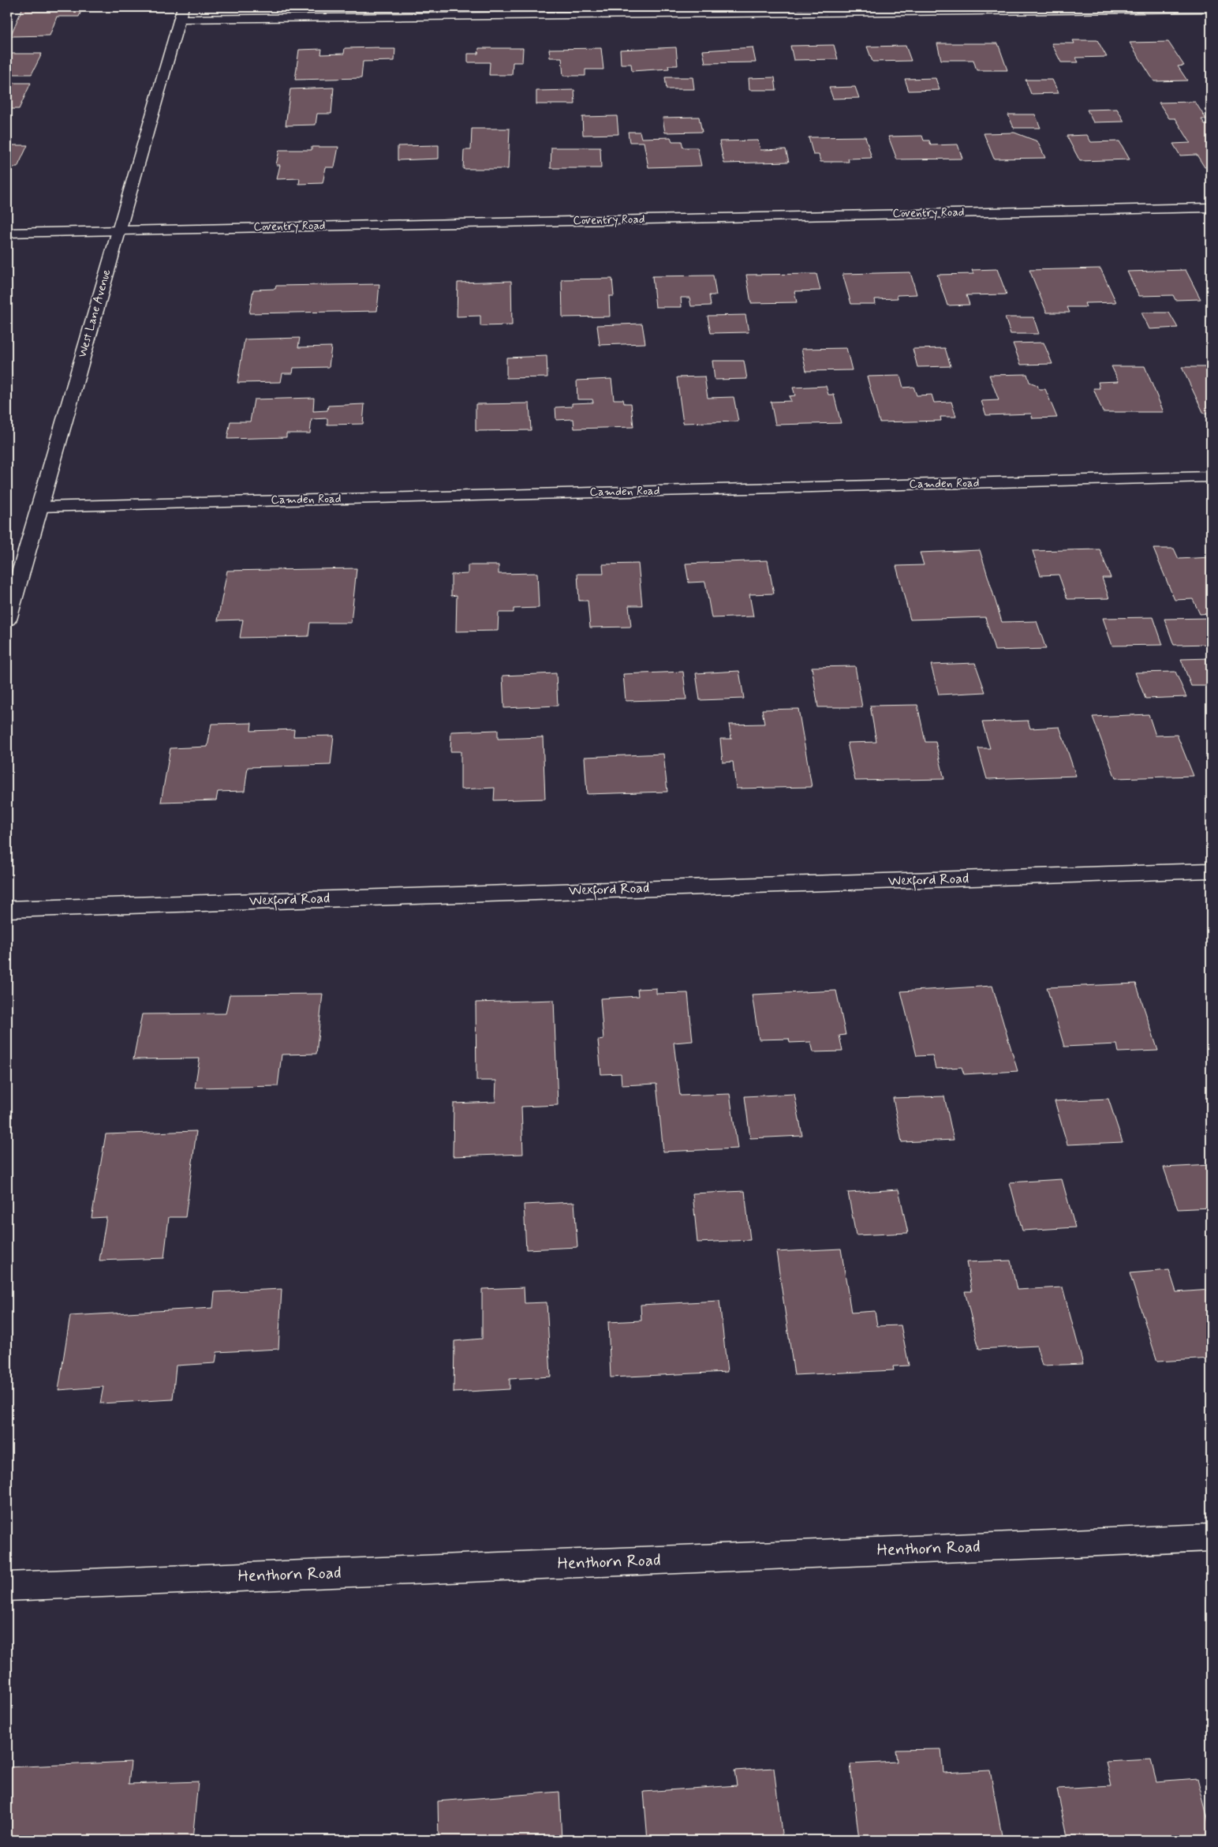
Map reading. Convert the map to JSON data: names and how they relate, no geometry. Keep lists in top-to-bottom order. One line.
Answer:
{"streets":{"street":["Coventry Road","West Lane Avenue","Camden Road","Wexford Road","Henthorn Road"]},"crossings":[["Coventry Road","West Lane Avenue"],["West Lane Avenue","Camden Road"]]}
